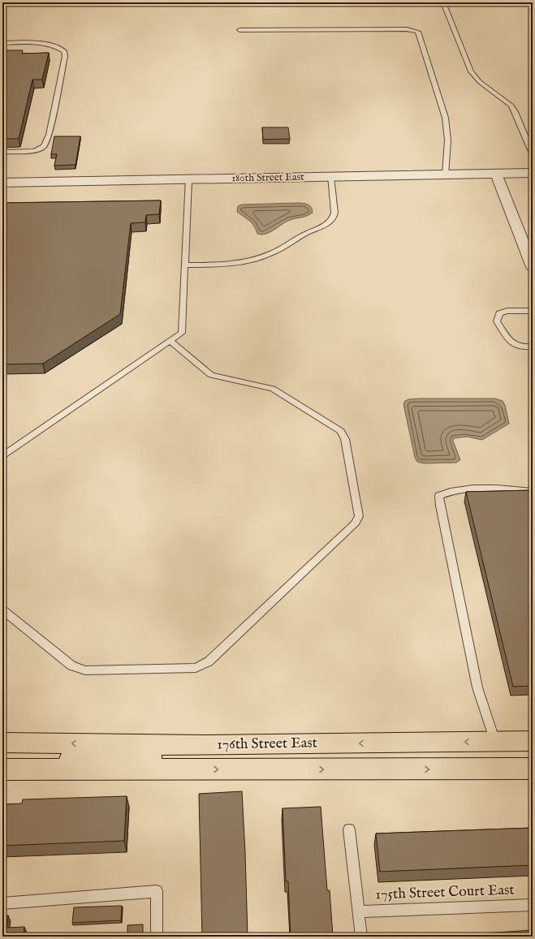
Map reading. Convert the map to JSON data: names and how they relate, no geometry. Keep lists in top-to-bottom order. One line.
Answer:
{"streets":{"main road":["176th Street East"],"street":["180th Street East"],"lane":["175th Street Court East"]}}
